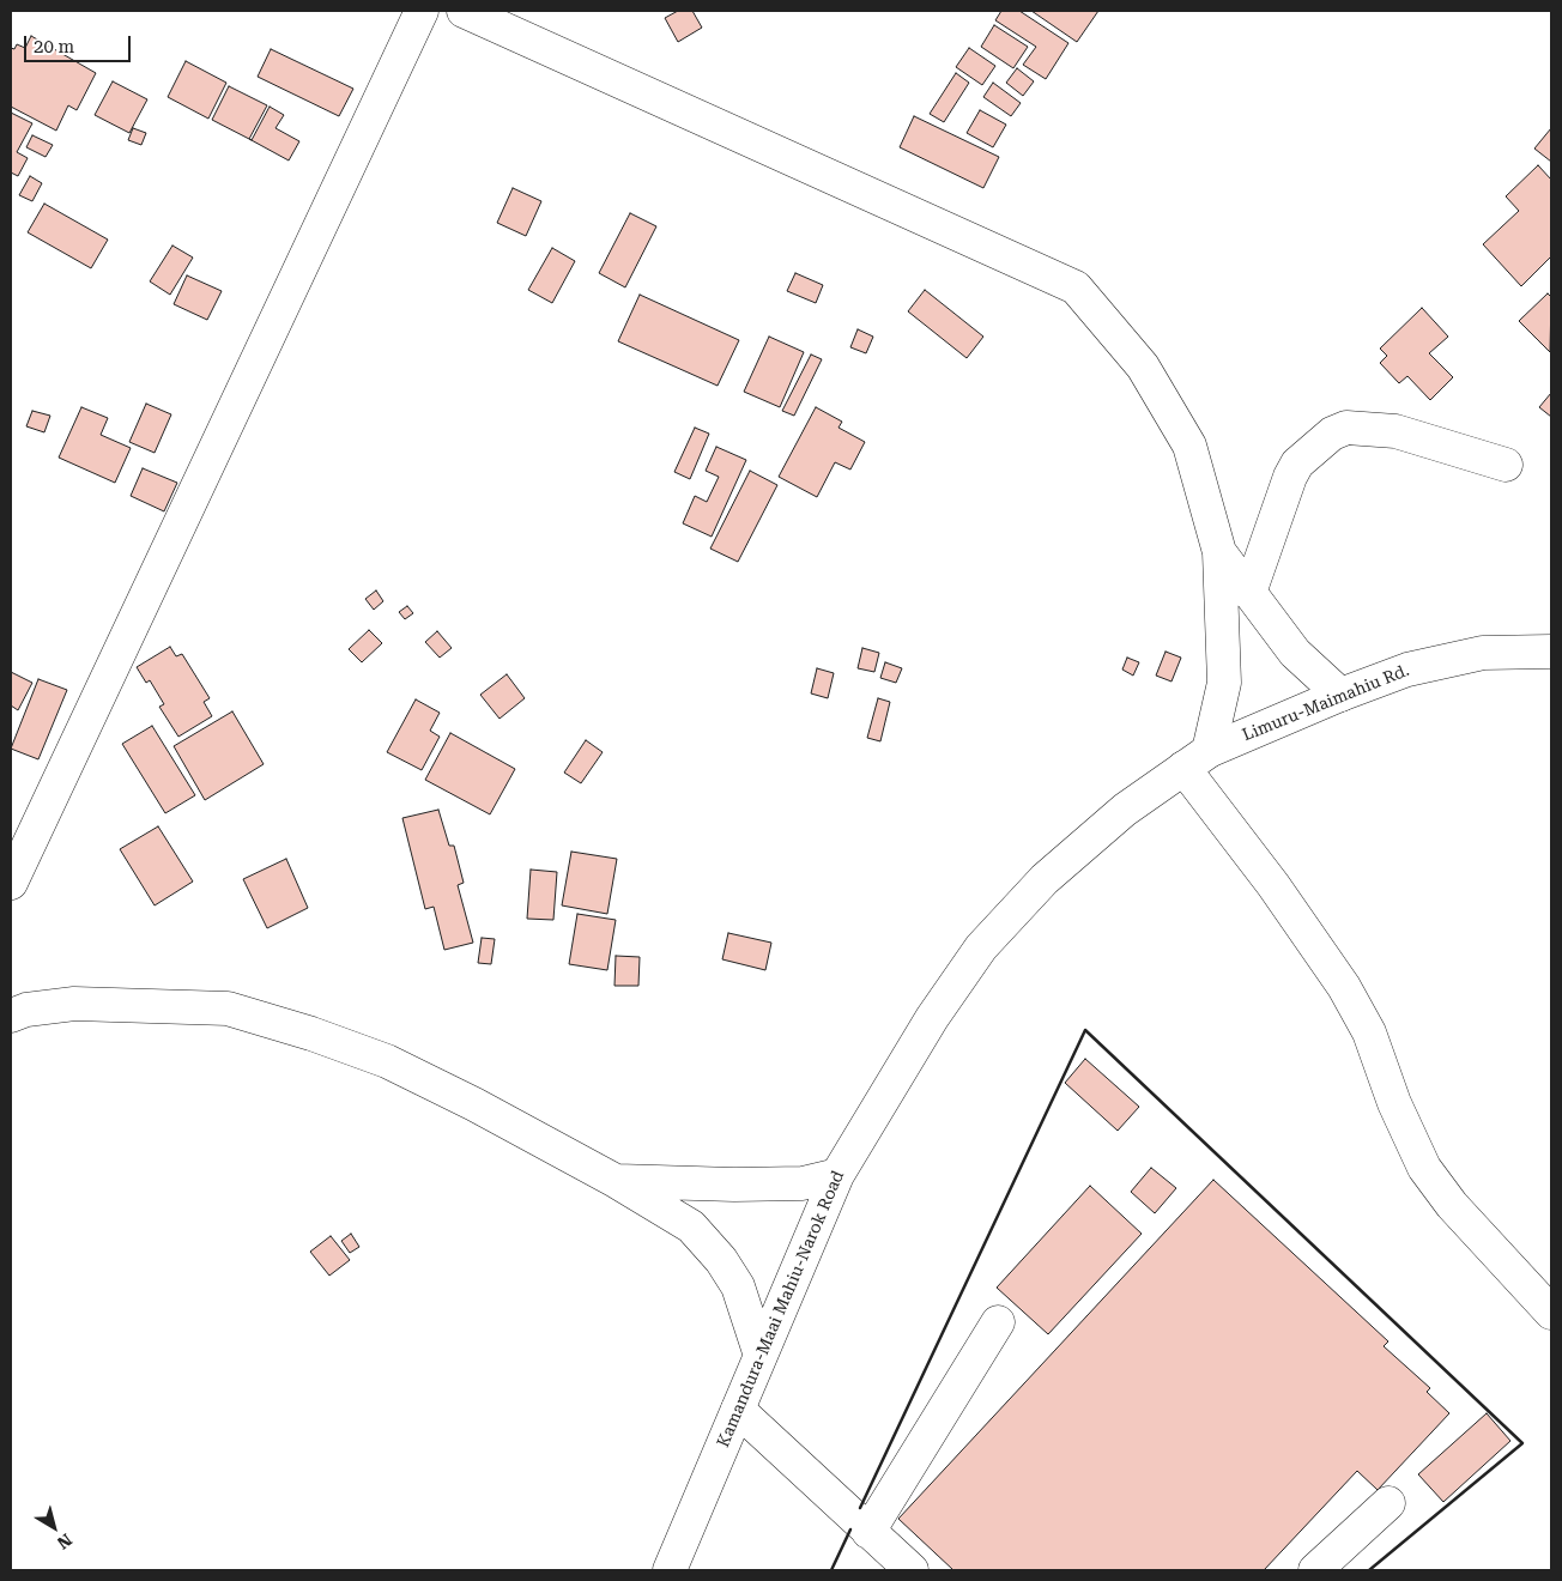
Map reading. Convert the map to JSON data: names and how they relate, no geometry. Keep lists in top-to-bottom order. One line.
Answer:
{"streets":{"main road":["Limuru-Maimahiu Rd.","Kamandura-Maai Mahiu-Narok Road"]},"crossings":[["Limuru-Maimahiu Rd.","Kamandura-Maai Mahiu-Narok Road"]],"scale_bar":"20 m","north":"bottom right"}
